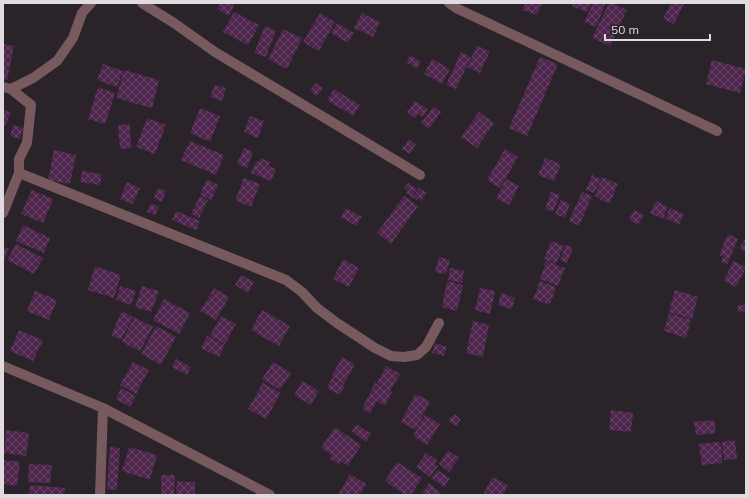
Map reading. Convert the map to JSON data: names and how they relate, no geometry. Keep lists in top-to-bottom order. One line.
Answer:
{"scale_bar":"50 m"}
